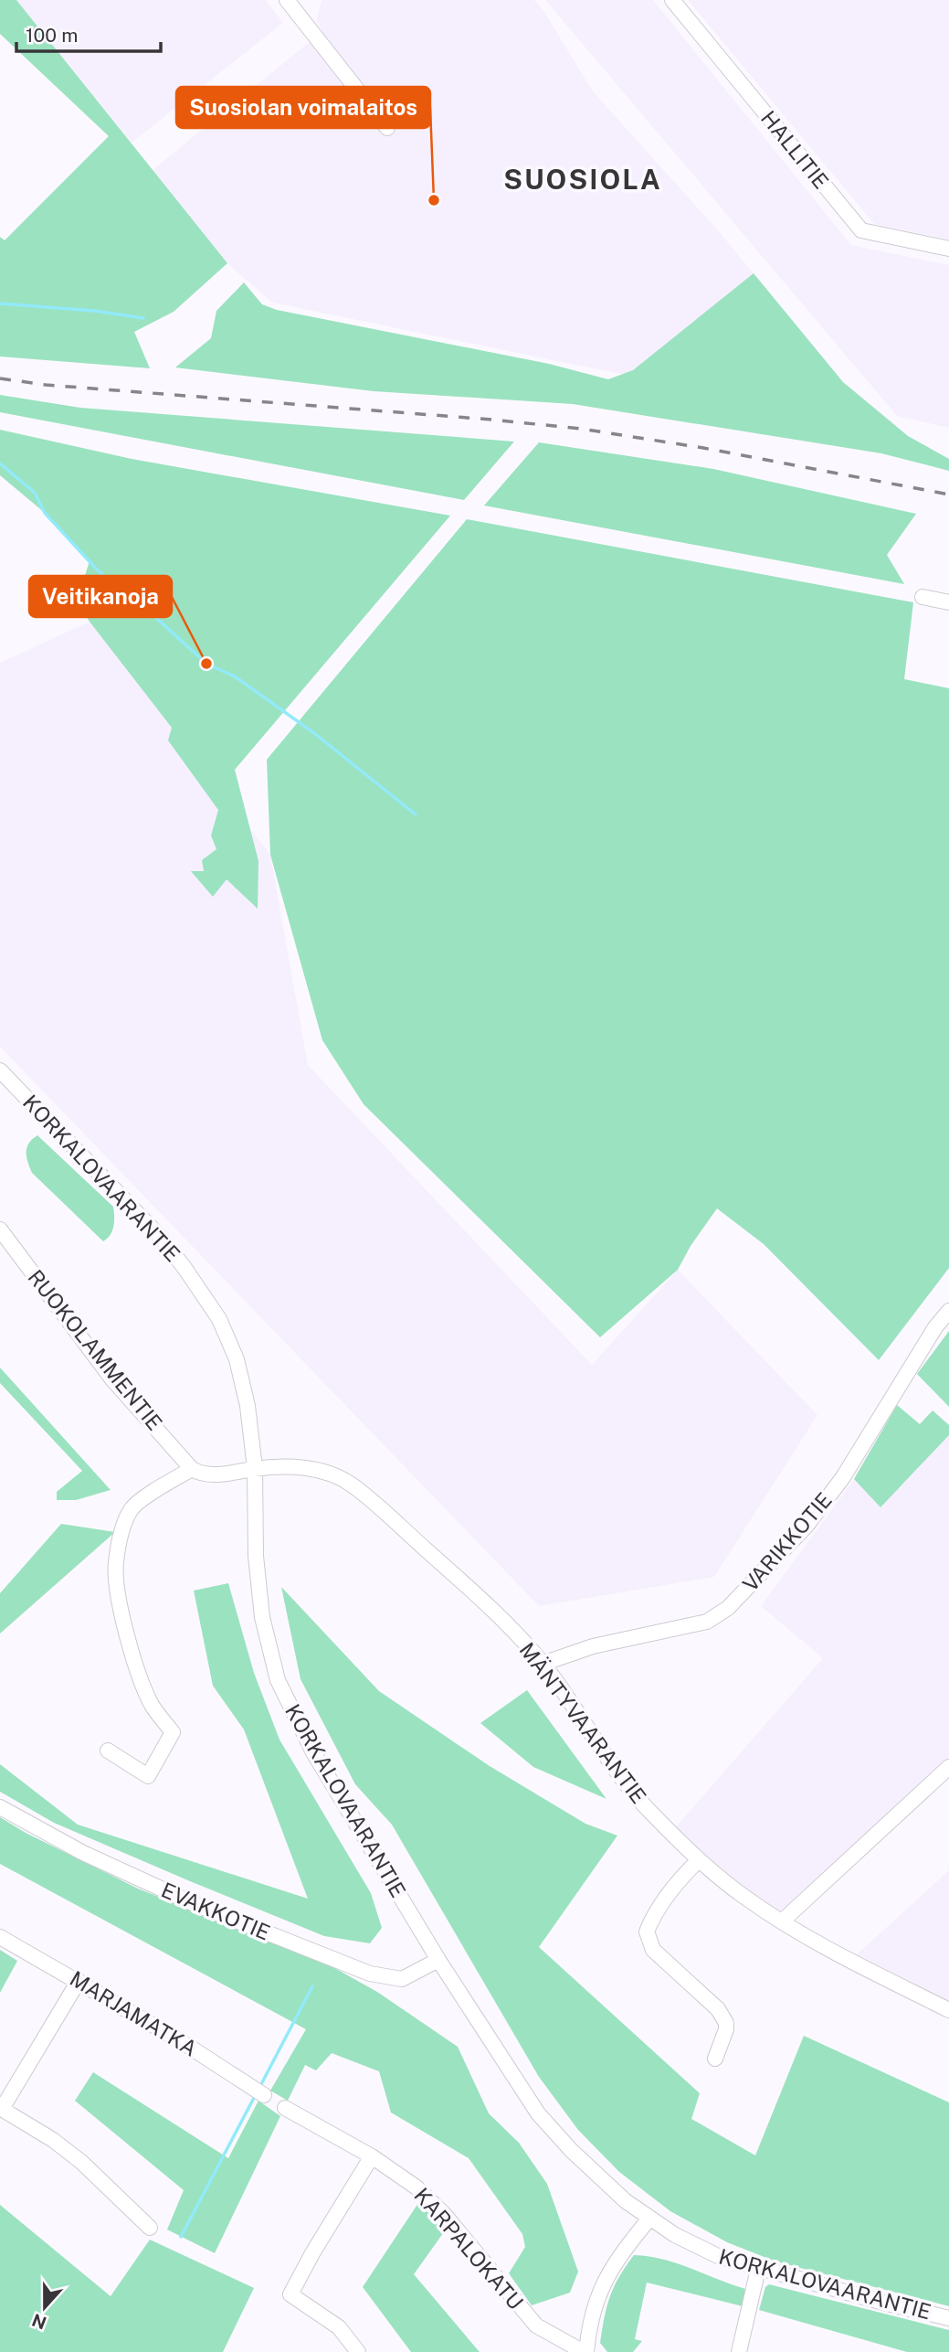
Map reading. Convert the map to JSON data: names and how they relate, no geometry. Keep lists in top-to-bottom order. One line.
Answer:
{"streets":{"street":["HALLITIE","KORKALOVAARANTIE","RUOKOLAMMENTIE","VARIKKOTIE","MÄNTYVAARANTIE","EVAKKOTIE","MARJAMATKA","KARPALOKATU"]},"crossings":[["KORKALOVAARANTIE","MÄNTYVAARANTIE"],["KORKALOVAARANTIE","EVAKKOTIE"],["RUOKOLAMMENTIE","MÄNTYVAARANTIE"],["VARIKKOTIE","MÄNTYVAARANTIE"]],"districts":["SUOSIOLA"],"places":["Suosiolan voimalaitos","Veitikanoja"],"scale_bar":"100 m","north":"bottom"}
